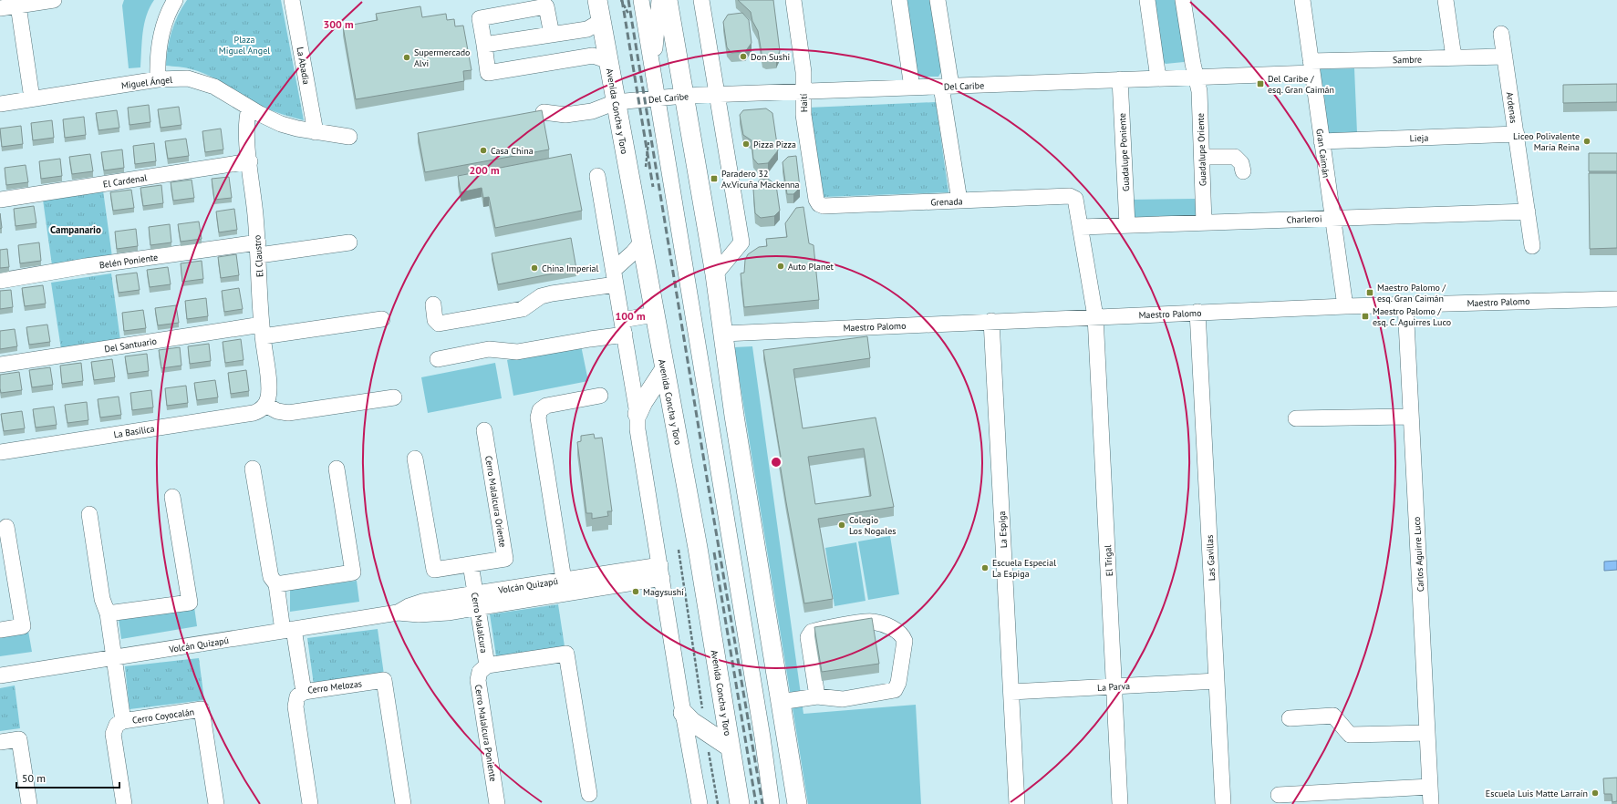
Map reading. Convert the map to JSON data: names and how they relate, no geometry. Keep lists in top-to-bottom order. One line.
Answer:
{"streets":{"main road":["Avenida Concha y Toro"],"street":["Sambre","La Abadia","Miguel Ángel","Del Caribe","Haití","Ardenas","Lieja","Guadalupe Oriente","Guadalupe Poniente","Gran Caimán","El Cardenal","Grenada","Charleroi","El Claustro","Belén Poniente","Maestro Palomo","Del Santuario","La Basílica","Cerro Malalcura Oriente","La Espiga","Carlos Aguirre Luco","Las Gavillas","El Trigal","Volcán Quizapú","Cerro Malalcura","Cerro Melozas","La Parva","Cerro Coyocalán","Cerro Malalcura Poniente"]},"crossings":[["Sambre","Del Caribe"],["Sambre","Ardenas"],["Sambre","Gran Caimán"],["La Abadia","Miguel Ángel"],["Miguel Ángel","El Claustro"],["Del Caribe","Haití"],["Del Caribe","Avenida Concha y Toro"],["Del Caribe","Guadalupe Oriente"],["Del Caribe","Guadalupe Poniente"],["Del Caribe","Gran Caimán"],["Haití","Grenada"],["Ardenas","Lieja"],["Ardenas","Charleroi"],["Lieja","Gran Caimán"],["Guadalupe Oriente","Charleroi"],["Guadalupe Poniente","Charleroi"],["Gran Caimán","Charleroi"],["Gran Caimán","Maestro Palomo"],["El Cardenal","El Claustro"],["Grenada","El Trigal"],["Charleroi","El Trigal"],["El Claustro","Belén Poniente"],["El Claustro","Del Santuario"],["El Claustro","La Basílica"],["Maestro Palomo","La Espiga"],["Maestro Palomo","Carlos Aguirre Luco"],["Maestro Palomo","Las Gavillas"],["Maestro Palomo","El Trigal"],["Cerro Malalcura Oriente","Cerro Malalcura"],["La Espiga","La Parva"],["Las Gavillas","La Parva"],["El Trigal","La Parva"],["Volcán Quizapú","Cerro Malalcura"],["Volcán Quizapú","Cerro Melozas"],["Volcán Quizapú","Cerro Coyocalán"],["Cerro Malalcura","Cerro Malalcura Poniente"]],"districts":["Campanario"],"parks":["Plaza Miguel Angel"],"places":{"other":["Don Sushi","Supermercado Alvi","Liceo Polivalente María Reina","Pizza Pizza","Casa China","Auto Planet","China Imperial","Colegio Los Nogales","Escuela Especial La Espiga","Magysushi","Escuela Luis Matte Larraín"],"transit":["Del Caribe / esq. Gran Caimán","Paradero 32 Av.Vicuña Mackenna","Maestro Palomo / esq. Gran Caimán","Maestro Palomo / esq. C. Aguirres Luco"]},"scale_bar":"50 m","rings":["300 m","200 m","100 m"]}
